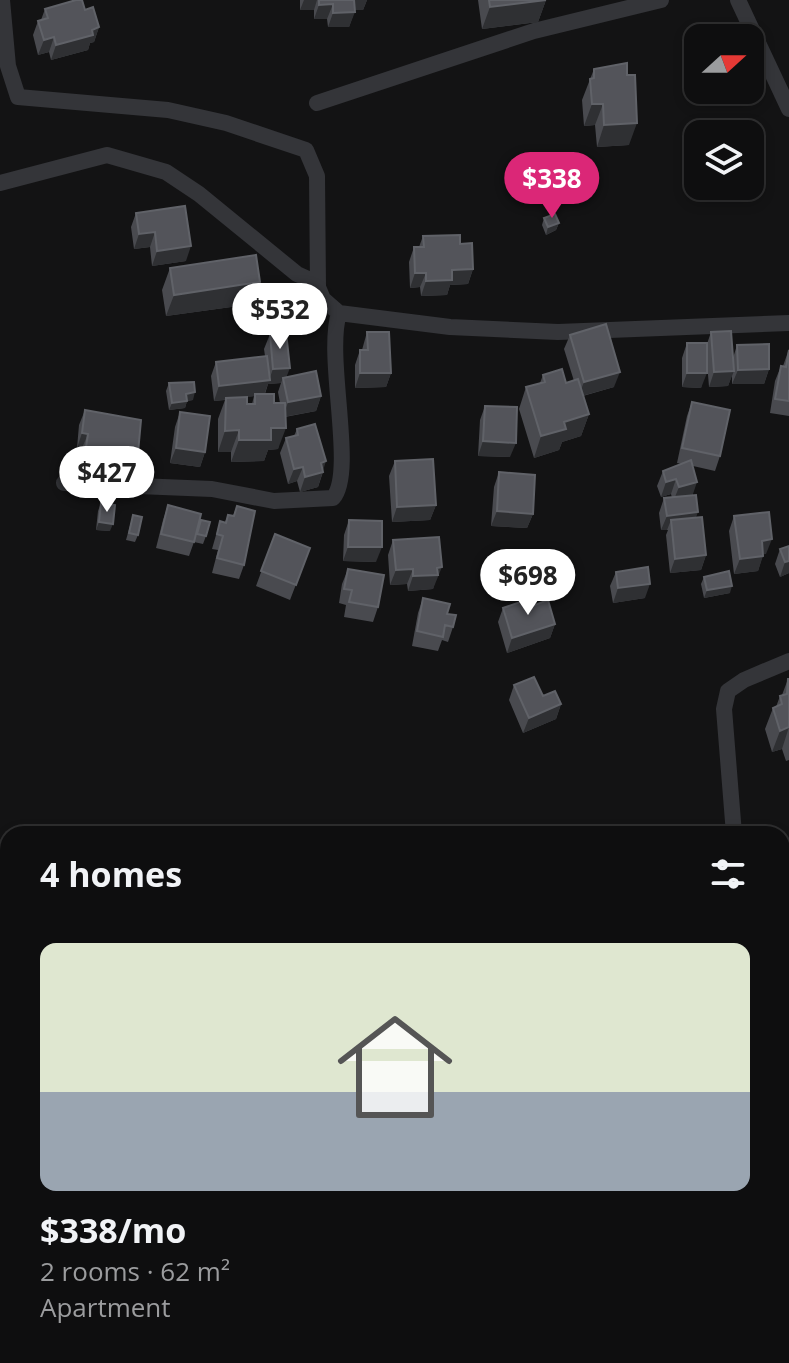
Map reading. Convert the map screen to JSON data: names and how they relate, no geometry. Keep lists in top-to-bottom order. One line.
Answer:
{"north":"right","page":{"price":["$338","$532","$427","$698"],"heading":"4 homes","list":[{"name":"$338/mo","note":"2 rooms · 62 m² · Apartment"}]}}
